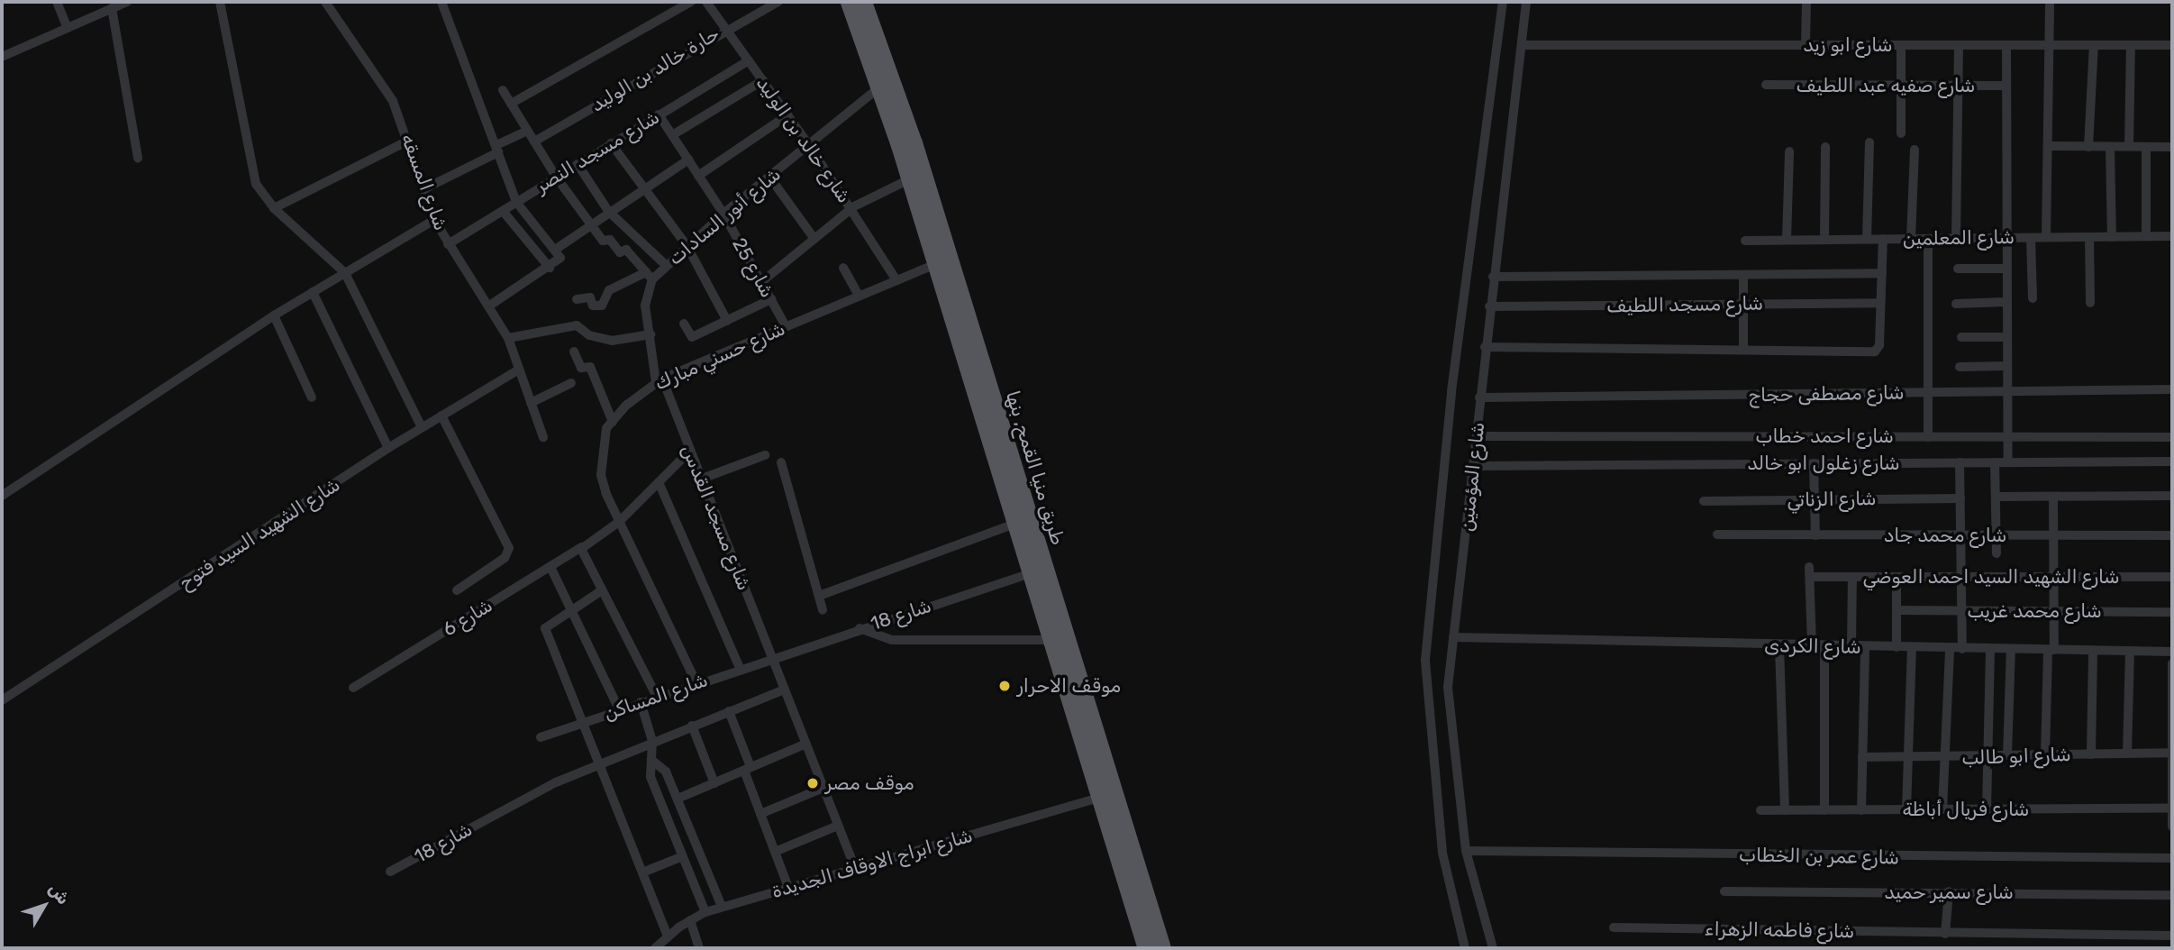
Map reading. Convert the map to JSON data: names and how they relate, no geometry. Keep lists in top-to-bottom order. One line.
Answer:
{"streets":{"highway":["طريق منيا القمح, بنها"],"street":["شارع ابو زيد","حارة خالد بن الوليد","شارع صفيه عبد اللطيف","شارع خالد بن الوليد","شارع مسجد النصر","شارع المسقه","شارع أنور السادات","شارع المعلمين","شارع 25","شارع مسجد اللطيف","شارع حسني مبارك","شارع مصطفى حجاج","شارع احمد خطاب","شارع زغلول ابو خالد","شارع المؤمنين","شارع الزناتي","شارع مسجد القدس","شارع الشهيد السيد فتوح","شارع محمد جاد","شارع الشهيد السيد احمد العوضي","شارع محمد غريب","شارع 18","شارع 6","شارع الكردى","شارع المساكن","شارع ابو طالب","شارع فريال أباظة","شارع عمر بن الخطاب","شارع ابراج الاوقاف الجديدة","شارع سمير حميد","شارع فاطمه الزهراء"]},"crossings":[["شارع ابو زيد","شارع المؤمنين"],["حارة خالد بن الوليد","شارع خالد بن الوليد"],["شارع خالد بن الوليد","شارع مسجد النصر"],["شارع خالد بن الوليد","شارع أنور السادات"],["شارع خالد بن الوليد","شارع حسني مبارك"],["شارع مسجد النصر","شارع المسقه"],["شارع مسجد النصر","شارع 25"],["شارع المسقه","شارع الشهيد السيد فتوح"],["شارع أنور السادات","شارع 25"],["شارع أنور السادات","شارع حسني مبارك"],["شارع أنور السادات","طريق منيا القمح, بنها"],["شارع أنور السادات","شارع مسجد القدس"],["شارع 25","شارع حسني مبارك"],["شارع مسجد اللطيف","شارع المؤمنين"],["شارع حسني مبارك","طريق منيا القمح, بنها"],["شارع حسني مبارك","شارع مسجد القدس"],["شارع حسني مبارك","شارع 6"],["شارع حسني مبارك","شارع المساكن"],["شارع مصطفى حجاج","شارع المؤمنين"],["شارع احمد خطاب","شارع المؤمنين"],["شارع زغلول ابو خالد","شارع المؤمنين"],["طريق منيا القمح, بنها","شارع 18"],["طريق منيا القمح, بنها","شارع ابراج الاوقاف الجديدة"],["شارع المؤمنين","شارع الكردى"],["شارع المؤمنين","شارع عمر بن الخطاب"],["شارع مسجد القدس","شارع 18"],["شارع مسجد القدس","شارع 6"],["شارع مسجد القدس","شارع المساكن"],["شارع مسجد القدس","شارع ابراج الاوقاف الجديدة"],["شارع الشهيد السيد احمد العوضي","شارع الكردى"],["شارع 18","شارع المساكن"]],"places":["موقف الاحرار","موقف مصر"],"north":"top right"}
